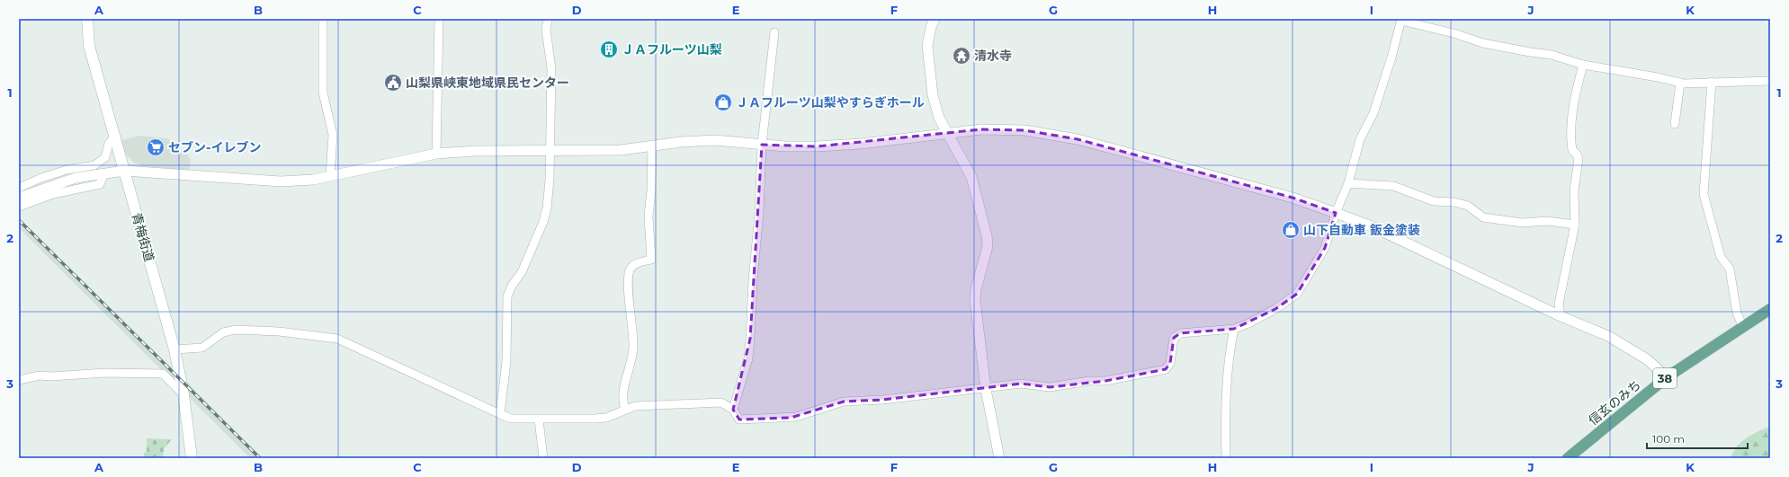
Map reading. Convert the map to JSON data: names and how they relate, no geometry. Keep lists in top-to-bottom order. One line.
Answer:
{"streets":{"main road":["青梅街道","38","信玄のみち"]},"places":{"building":["ＪＡフルーツ山梨"],"temple":["清水寺"],"public building":["山梨県峡東地域県民センター"],"shop":["ＪＡフルーツ山梨やすらぎホール","山下自動車 鈑金塗装"],"supermarket":["セブン-イレブン"]},"scale_bar":"100 m","grid":{"columns":["A","B","C","D","E","F","G","H","I","J","K"],"rows":["1","2","3"]}}
